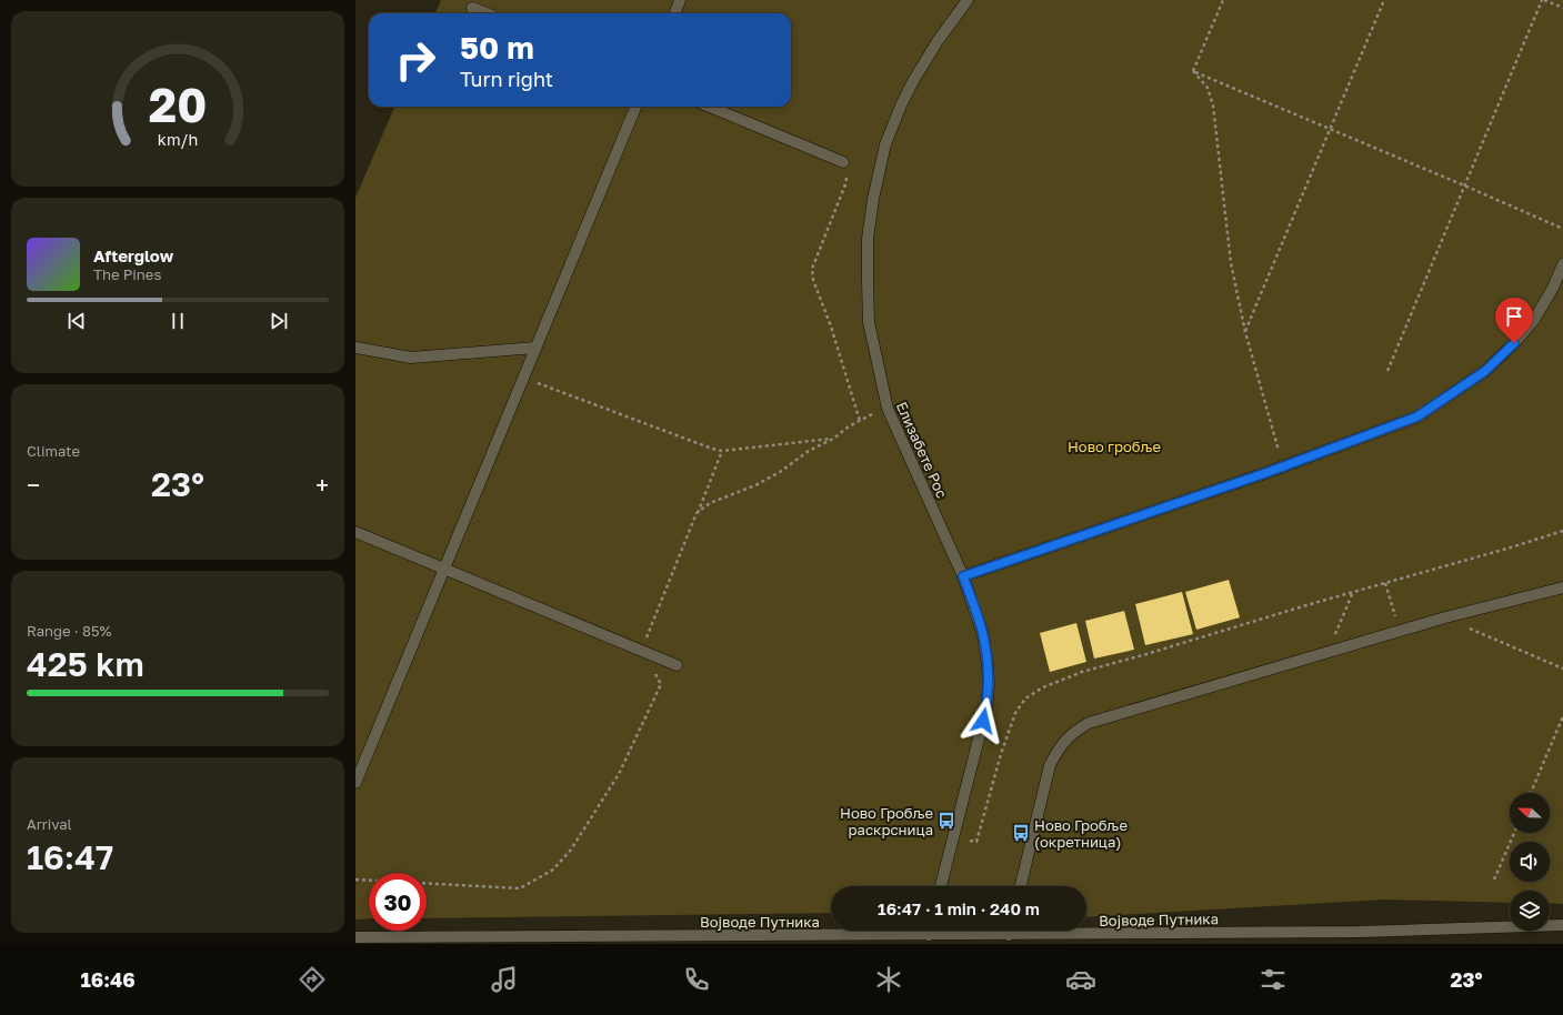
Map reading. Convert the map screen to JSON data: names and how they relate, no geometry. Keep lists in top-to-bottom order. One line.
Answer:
{"streets":{"street":["Елизабете Рос","Војводе Путника"]},"parks":["Ново гробље"],"places":{"bus stop":["Ново Гробље раскрсница","Ново Гробље (окретница)"]},"north":"left","page":{"turn":["50 m","Turn right"],"song":["Afterglow","The Pines"],"tile":["Climate",["Range · 85%","425 km"],["Arrival","16:47"]],"heat":["−","23°","+"],"limit":"30","trip":"16:47 · 1 min · 240 m","tabs":["16:46","23°"],"gauge":["20","km/h"]}}
